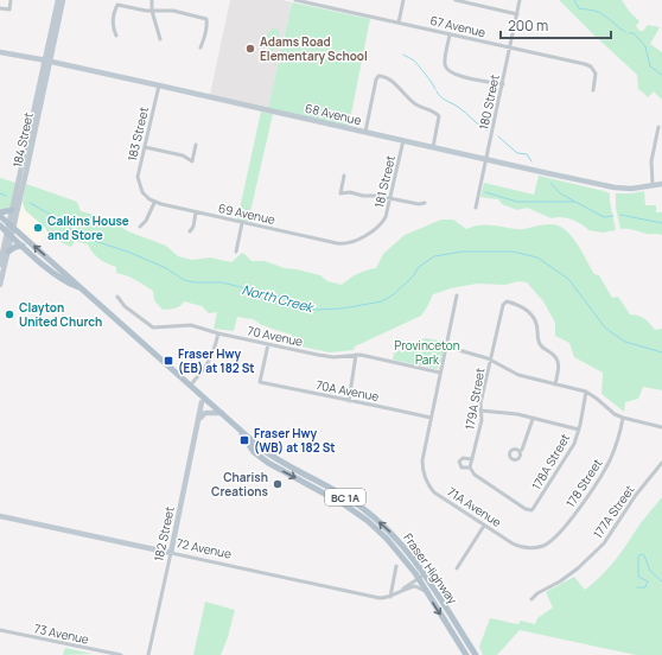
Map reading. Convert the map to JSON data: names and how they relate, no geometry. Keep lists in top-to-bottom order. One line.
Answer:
{"streets":{"main road":["BC 1A","Fraser Highway"],"street":["67 Avenue","180 Street","68 Avenue","183 Street","184 Street","181 Street","69 Avenue","70 Avenue","70A Avenue","179A Street","178A Street","178 Street","71A Avenue","177A Street","182 Street","72 Avenue","73 Avenue"]},"crossings":[["67 Avenue","180 Street"],["180 Street","68 Avenue"],["68 Avenue","183 Street"],["68 Avenue","184 Street"],["68 Avenue","181 Street"],["183 Street","69 Avenue"],["184 Street","Fraser Highway"],["181 Street","69 Avenue"],["70 Avenue","70A Avenue"],["70A Avenue","71A Avenue"],["179A Street","178A Street"],["178 Street","71A Avenue"],["182 Street","72 Avenue"]],"water":["North Creek"],"parks":["Provinceton Park"],"places":{"other":["Adams Road Elementary School","Calkins House and Store","Clayton United Church","Charish Creations"],"transit":["Fraser Hwy (EB) at 182 St","Fraser Hwy (WB) at 182 St"]},"scale_bar":"200 m"}
